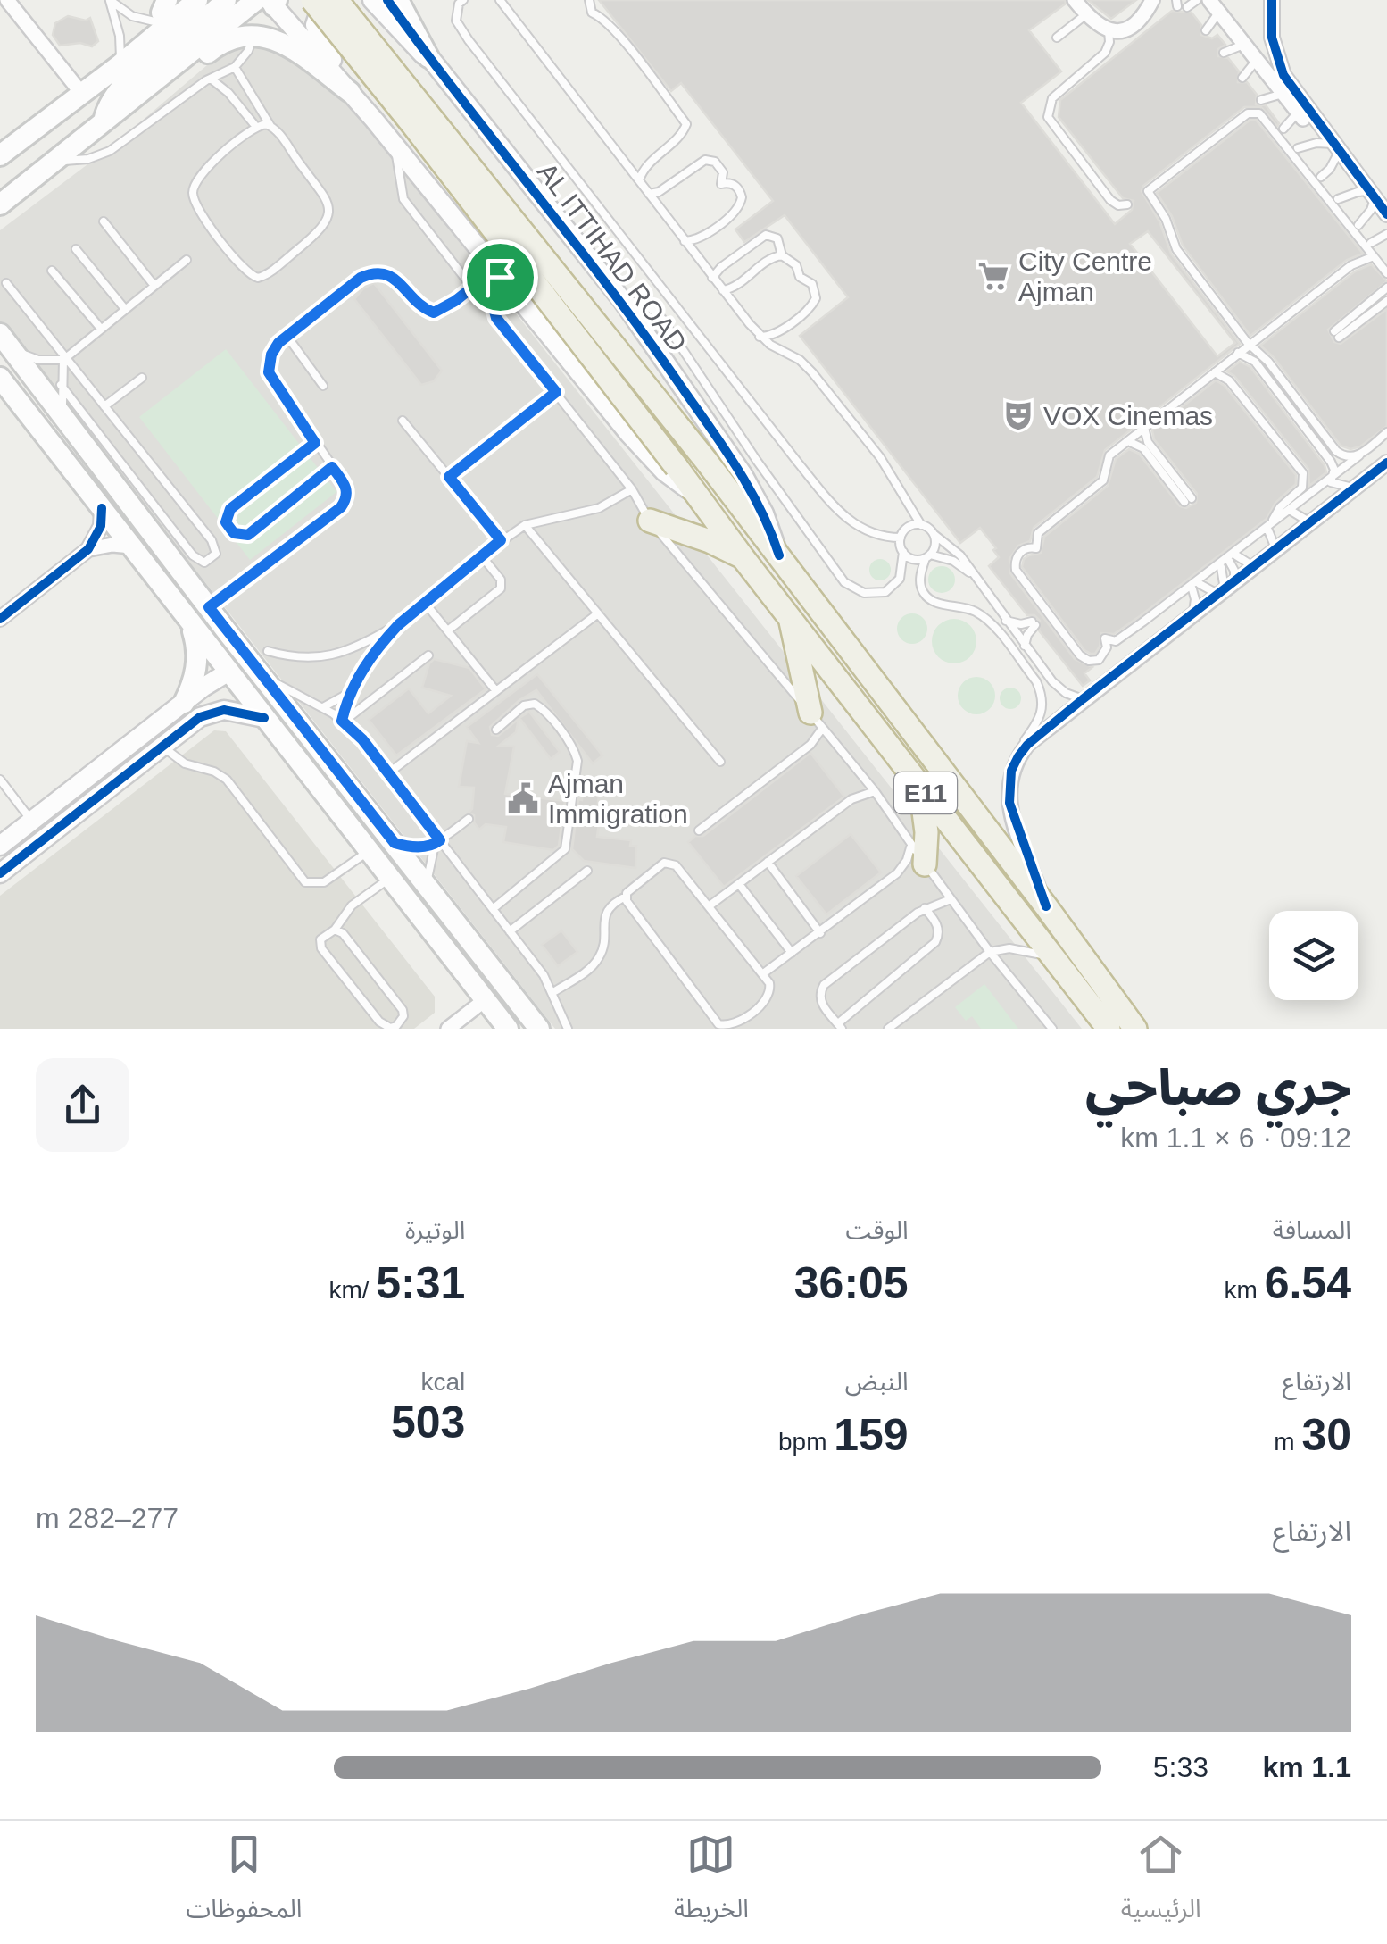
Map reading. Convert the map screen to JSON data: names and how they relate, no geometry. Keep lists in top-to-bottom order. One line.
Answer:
{"streets":{"highway":["AL ITTIHAD ROAD","E11"]},"crossings":[["AL ITTIHAD ROAD","E11"]],"places":{"supermarket":["City Centre Ajman"],"theatre":["VOX Cinemas"],"public building":["Ajman Immigration"]},"page":{"heading":["جري صباحي","09:12 · 6 × 1.1 km"],"stats":[["المسافة","6.54 km"],["الوقت","36:05"],["الوتيرة","5:31 /km"],["الارتفاع","30 m"],["النبض","159 bpm"],["kcal","503"]],"chart":["الارتفاع","277–282 m"],"list":[{"name":"1.1 km","note":"5:33"}],"tabs":["الرئيسية","الخريطة","المحفوظات"]}}
